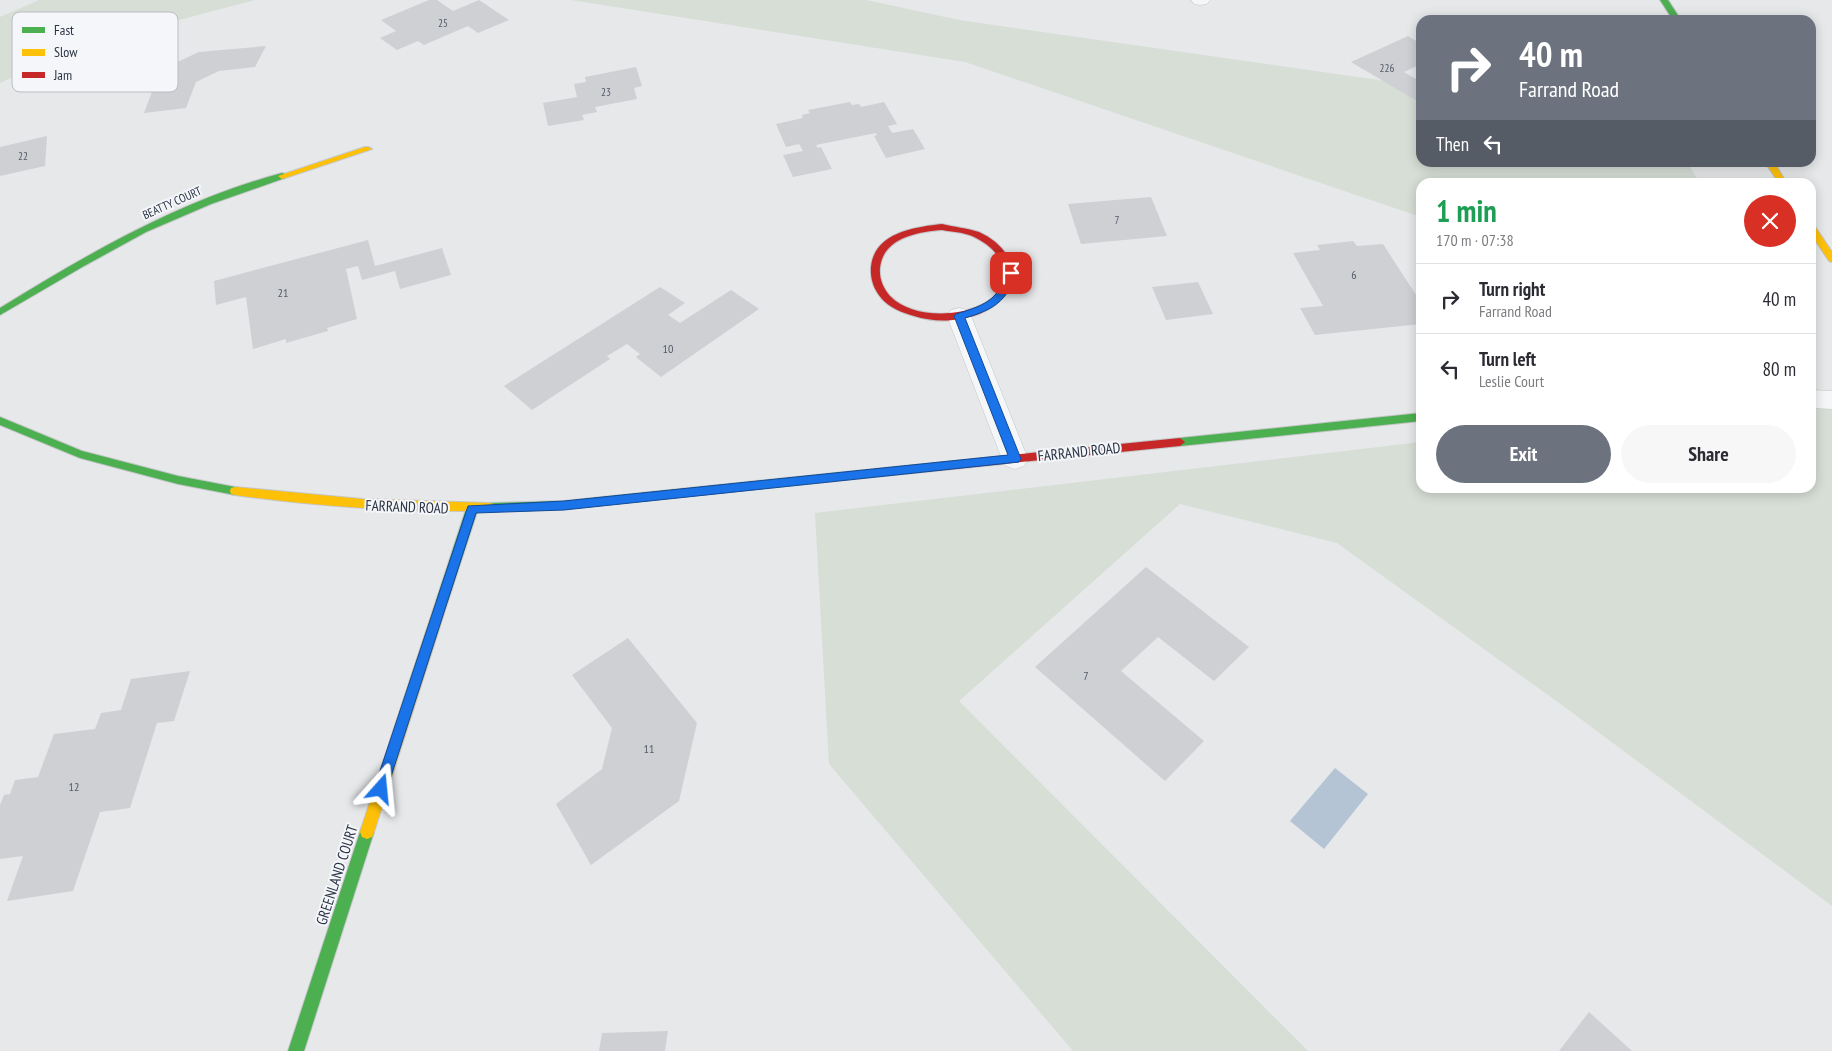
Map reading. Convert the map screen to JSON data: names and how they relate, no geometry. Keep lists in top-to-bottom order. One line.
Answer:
{"streets":{"main road":["BEATTY COURT","FARRAND ROAD","GREENLAND COURT"]},"crossings":[["FARRAND ROAD","GREENLAND COURT"]],"house_numbers":["25","226","23","22","7","6","21","10","7","11","12"],"legend":["Fast","Slow","Jam"],"page":{"turn":["40 m","Farrand Road"],"then":"Then","heading":["1 min","170 m · 07:38"],"list":[{"name":"Turn right","note":"Farrand Road","value":"40 m"},{"name":"Turn left","note":"Leslie Court","value":"80 m"}],"buttons":["Exit","Share"]}}
